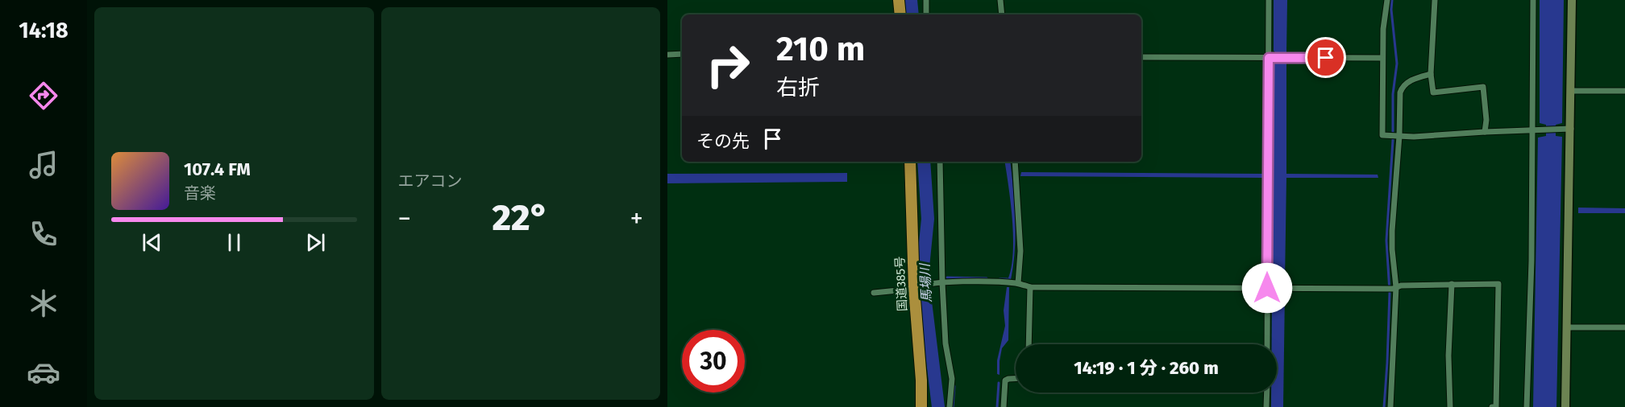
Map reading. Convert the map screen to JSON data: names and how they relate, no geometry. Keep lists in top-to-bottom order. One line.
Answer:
{"streets":{"highway":["国道385号"]},"water":["馬場川"],"page":{"tabs":"14:18","tile":"エアコン","turn":["210 m","右折"],"then":"その先","song":["107.4 FM","音楽"],"heat":["−","22°","+"],"limit":"30","trip":"14:19 · 1 分 · 260 m"}}
